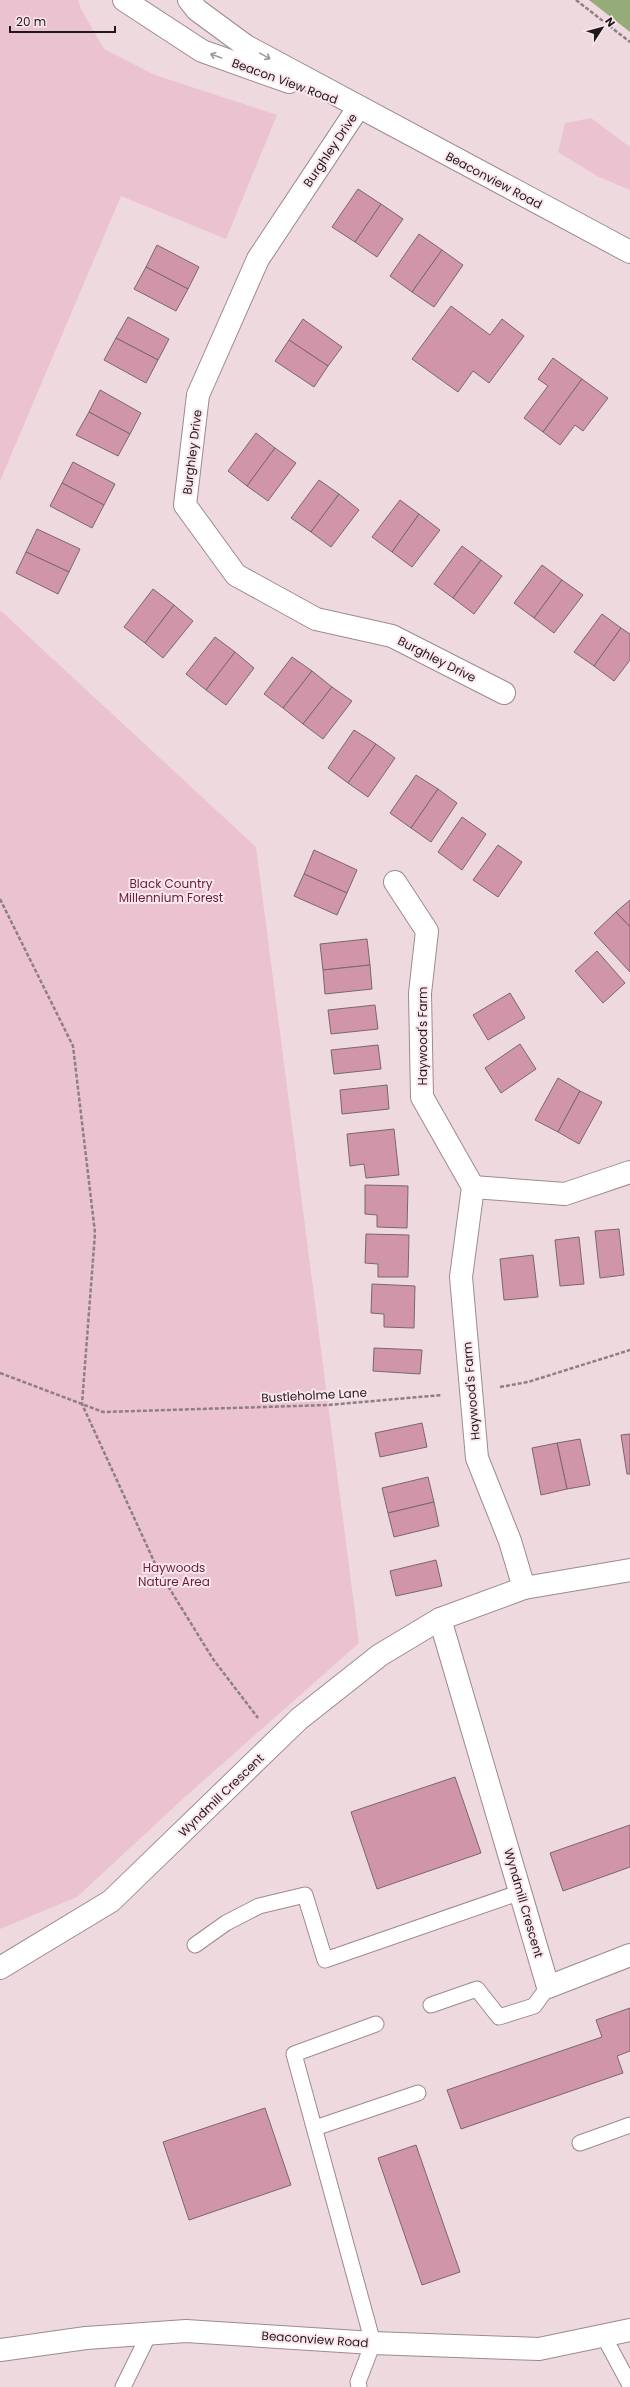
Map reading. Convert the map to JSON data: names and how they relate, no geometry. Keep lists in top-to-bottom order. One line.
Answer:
{"streets":{"street":["Beacon View Road","Burghley Drive","Beaconview Road","Haywood's Farm","Wyndmill Crescent"],"path":["Bustleholme Lane"]},"crossings":[["Beacon View Road","Burghley Drive"],["Beacon View Road","Beaconview Road"],["Burghley Drive","Beaconview Road"],["Haywood's Farm","Bustleholme Lane"],["Haywood's Farm","Wyndmill Crescent"]],"parks":["Black Country Millennium Forest","Haywoods Nature Area"],"scale_bar":"20 m","north":"top right"}
